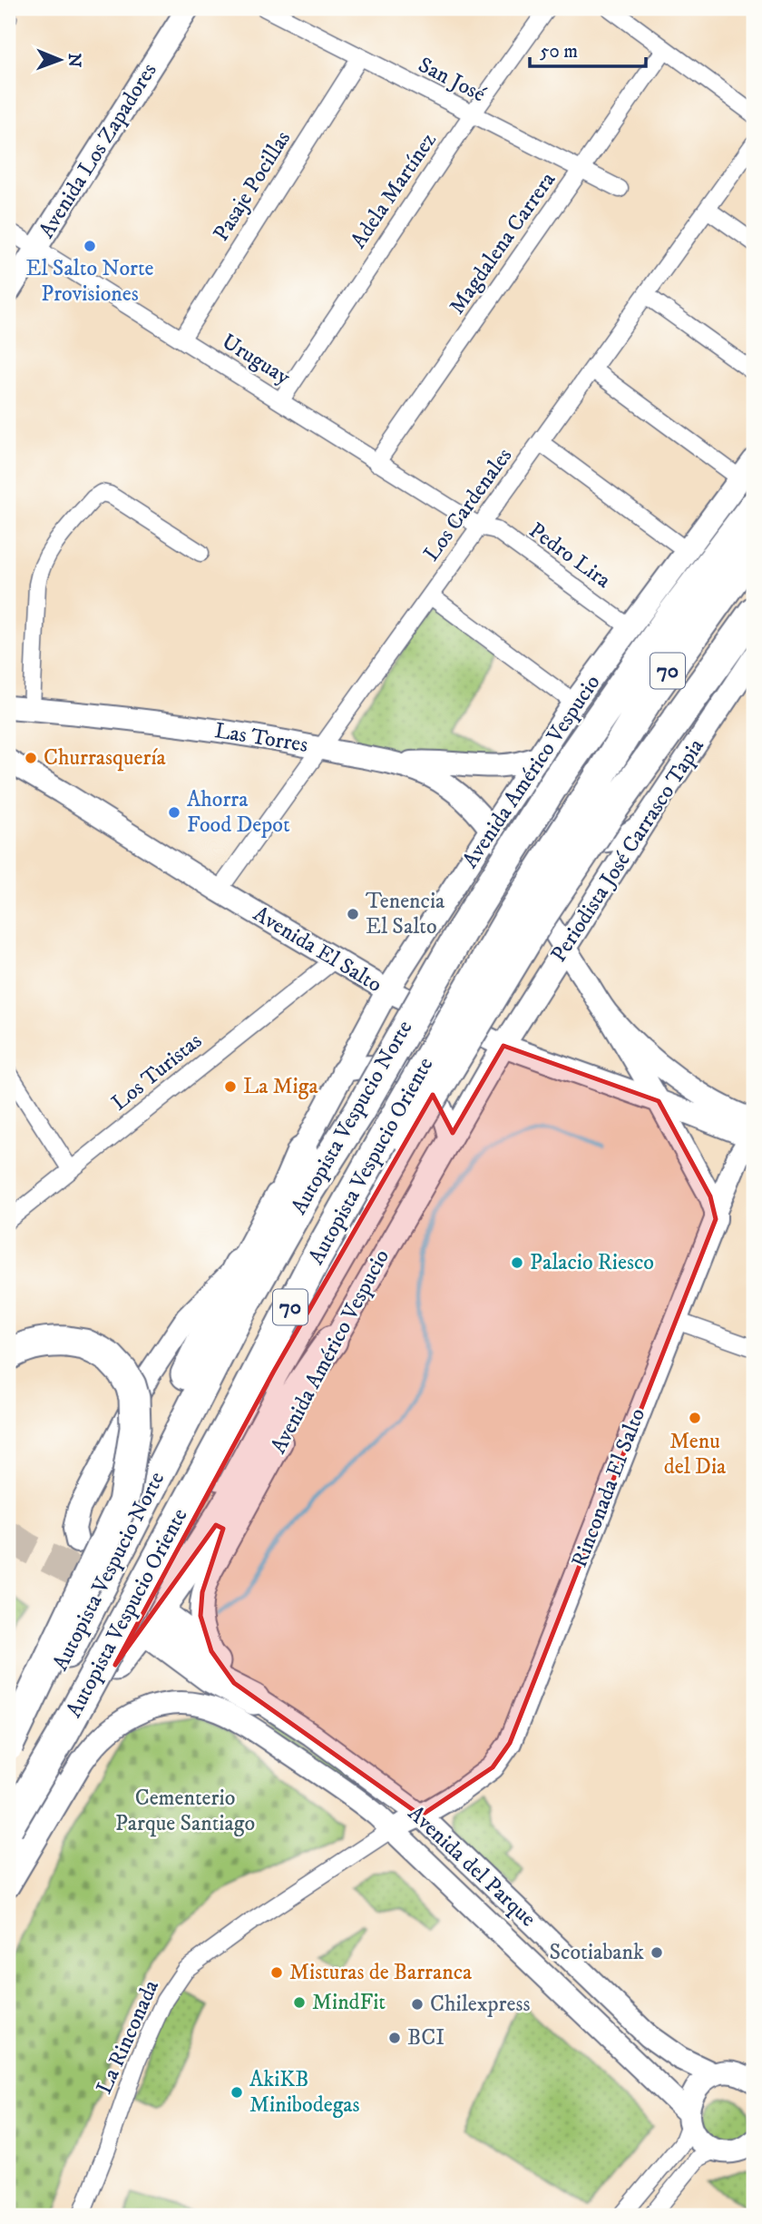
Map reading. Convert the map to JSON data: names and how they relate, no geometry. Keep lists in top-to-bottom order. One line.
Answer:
{"streets":{"highway":["70","Autopista Vespucio Norte","Autopista Vespucio Oriente"],"main road":["Avenida Los Zapadores","Las Torres","Avenida Américo Vespucio","Periodista José Carrasco Tapia","Avenida El Salto","Rinconada El Salto","Avenida del Parque"],"street":["San José","Pasaje Pocillas","Adela Martínez","Magdalena Carrera","Uruguay","Los Cardenales","Pedro Lira","Los Turistas","La Rinconada"]},"crossings":[["San José","Pasaje Pocillas"],["San José","Adela Martínez"],["San José","Magdalena Carrera"],["Avenida Los Zapadores","Uruguay"],["Pasaje Pocillas","Uruguay"],["Adela Martínez","Uruguay"],["Magdalena Carrera","Uruguay"],["Uruguay","Los Cardenales"],["Uruguay","Pedro Lira"],["Los Cardenales","Pedro Lira"],["Los Cardenales","Las Torres"],["Los Cardenales","Avenida El Salto"],["Pedro Lira","Avenida Américo Vespucio"],["70","Autopista Vespucio Oriente"],["Las Torres","Avenida Américo Vespucio"],["Avenida Américo Vespucio","Periodista José Carrasco Tapia"],["Avenida Américo Vespucio","Avenida El Salto"],["Avenida Américo Vespucio","Autopista Vespucio Norte"],["Avenida Américo Vespucio","Avenida del Parque"],["Periodista José Carrasco Tapia","Avenida El Salto"],["Avenida El Salto","Los Turistas"],["Avenida El Salto","Rinconada El Salto"],["Rinconada El Salto","Avenida del Parque"],["Rinconada El Salto","La Rinconada"],["Avenida del Parque","La Rinconada"]],"parks":["Cementerio Parque Santiago"],"places":["El Salto Norte Provisiones","Churrasquería","Ahorra Food Depot","Tenencia El Salto","La Miga","Palacio Riesco","Menu del Dia","Scotiabank","Misturas de Barranca","MindFit","Chilexpress","BCI","AkiKB Minibodegas"],"scale_bar":"50 m","north":"right"}
